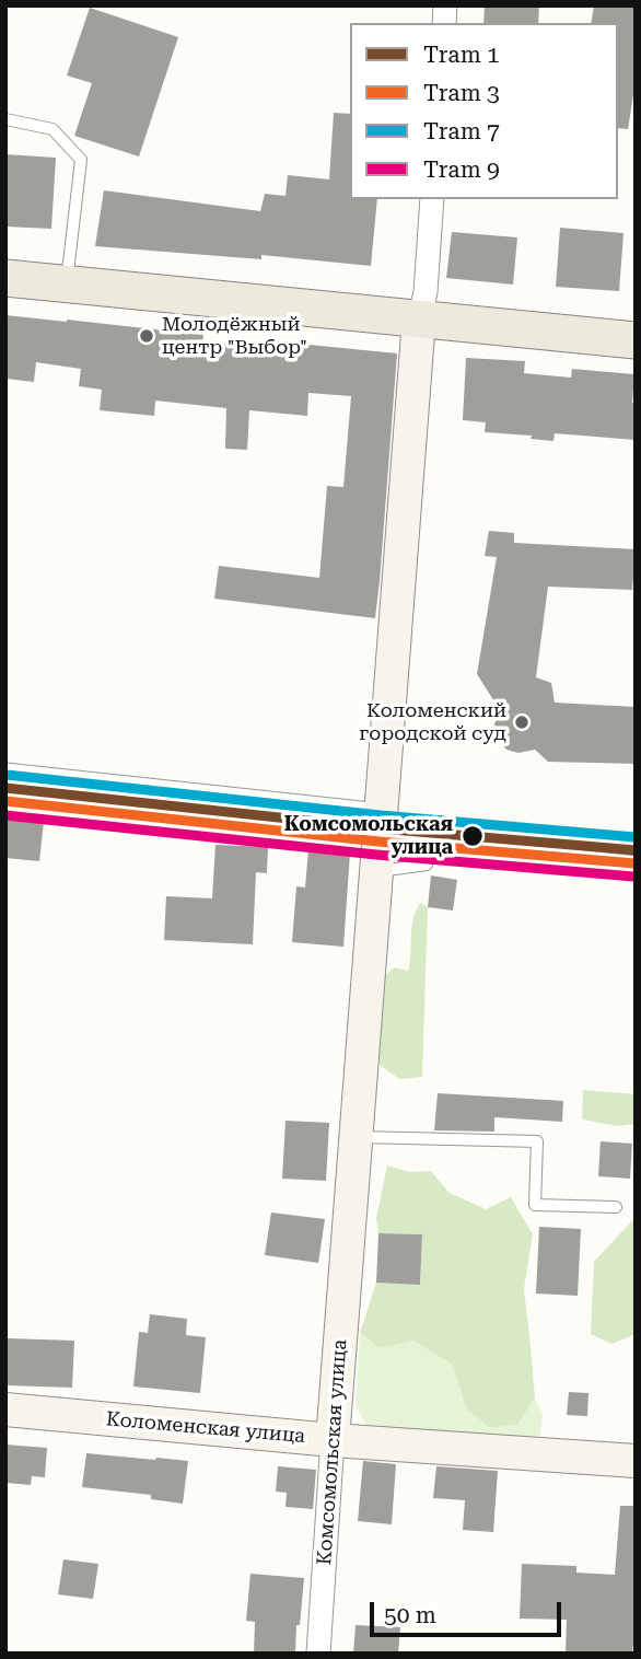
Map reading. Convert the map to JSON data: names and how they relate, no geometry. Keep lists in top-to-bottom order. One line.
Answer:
{"streets":{"street":["Коломенская улица","Комсомольская улица"]},"crossings":[["Коломенская улица","Комсомольская улица"]],"places":["Молодёжный центр \"Выбор\"","Коломенский городской суд","Комсомольская улица"],"lines":["tram line 7","tram line 1","tram line 3","tram line 9"],"legend":["Tram 1","Tram 3","Tram 7","Tram 9"],"scale_bar":"50 m"}
